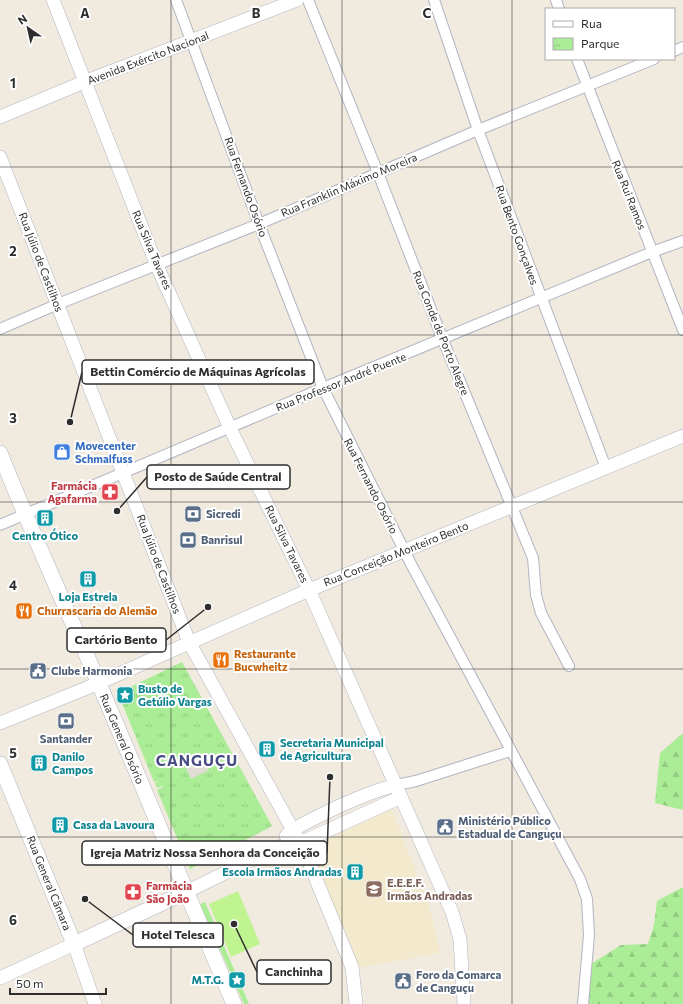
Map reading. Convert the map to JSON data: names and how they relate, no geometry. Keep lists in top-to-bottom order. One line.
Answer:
{"streets":{"main road":["Rua General Osório","Rua General Câmara"],"street":["Avenida Exército Nacional","Rua Franklin Máximo Moreira","Rua Fernando Osório","Rua Rui Ramos","Rua Bento Gonçalves","Rua Silva Tavares","Rua Júlio de Castilhos","Rua Conde de Porto Alegre","Rua Professor André Puente","Rua Conceição Monteiro Bento"]},"crossings":[["Avenida Exército Nacional","Rua Fernando Osório"],["Avenida Exército Nacional","Rua Silva Tavares"],["Rua Franklin Máximo Moreira","Rua Fernando Osório"],["Rua Franklin Máximo Moreira","Rua Rui Ramos"],["Rua Franklin Máximo Moreira","Rua Bento Gonçalves"],["Rua Franklin Máximo Moreira","Rua Silva Tavares"],["Rua Franklin Máximo Moreira","Rua Júlio de Castilhos"],["Rua Franklin Máximo Moreira","Rua Conde de Porto Alegre"],["Rua Fernando Osório","Rua Professor André Puente"],["Rua Fernando Osório","Rua Conceição Monteiro Bento"],["Rua Rui Ramos","Rua Professor André Puente"],["Rua Bento Gonçalves","Rua Professor André Puente"],["Rua Bento Gonçalves","Rua Conceição Monteiro Bento"],["Rua Silva Tavares","Rua Professor André Puente"],["Rua Silva Tavares","Rua Conceição Monteiro Bento"],["Rua Júlio de Castilhos","Rua Professor André Puente"],["Rua Júlio de Castilhos","Rua Conceição Monteiro Bento"],["Rua Conde de Porto Alegre","Rua Professor André Puente"],["Rua Conde de Porto Alegre","Rua Conceição Monteiro Bento"],["Rua Professor André Puente","Rua General Osório"],["Rua Conceição Monteiro Bento","Rua General Osório"]],"districts":["CANGUÇU"],"places":{"other":["Bettin Comércio de Máquinas Agrícolas","Posto de Saúde Central","Cartório Bento","Igreja Matriz Nossa Senhora da Conceição","Hotel Telesca","Canchinha"],"shop":["Movecenter Schmalfuss"],"pharmacy":["Farmácia Agafarma","Farmácia São João"],"bank":["Sicredi","Banrisul","Santander"],"building":["Centro Ótico","Loja Estrela","Secretaria Municipal de Agricultura","Danilo Campos","Casa da Lavoura","Escola Irmãos Andradas"],"restaurant":["Churrascaria do Alemão","Restaurante Bucwheitz"],"public building":["Clube Harmonia","Ministério Público Estadual de Canguçu","Foro da Comarca de Canguçu"],"place":["Busto de Getúlio Vargas","M.T.G."],"school or university":["E.E.E.F. Irmãos Andradas"]},"legend":["Rua","Parque"],"scale_bar":"50 m","north":"top left","grid":{"columns":["A","B","C"],"rows":["1","2","3","4","5","6"]}}
